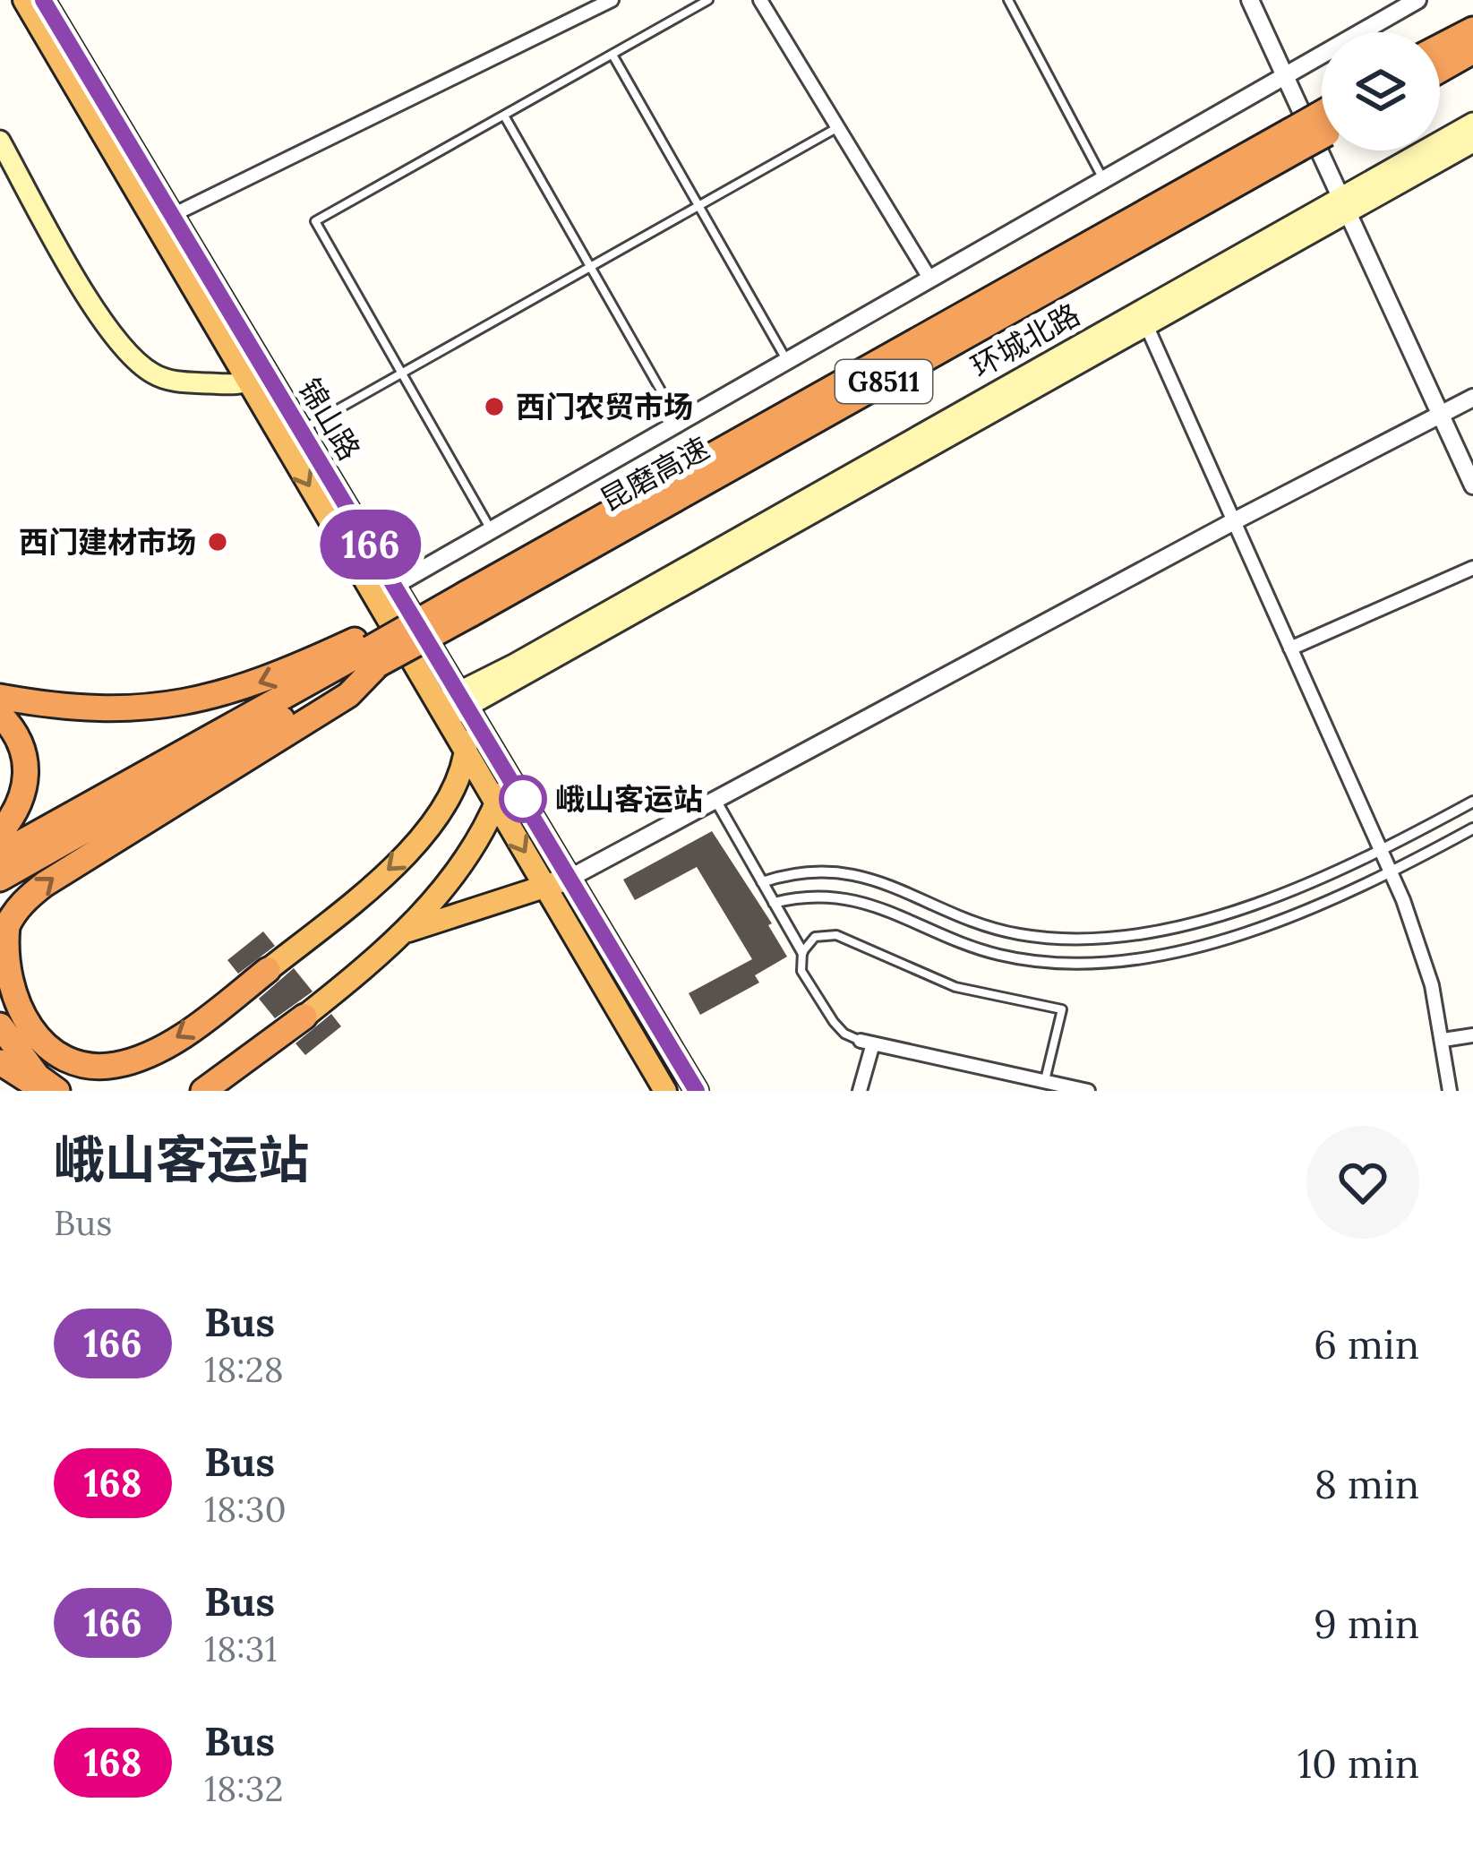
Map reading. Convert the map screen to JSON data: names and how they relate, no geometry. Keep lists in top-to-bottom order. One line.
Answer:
{"streets":{"highway":["G8511","锦山路","昆磨高速"],"main road":["环城北路"]},"crossings":[["环城北路","锦山路"]],"places":["西门农贸市场","西门建材市场","峨山客运站"],"lines":["bus line 166"],"page":{"on_map":"166","heading":["峨山客运站","Bus"],"list":[{"mark":"166","name":"Bus","note":"18:28","value":"6 min"},{"mark":"168","name":"Bus","note":"18:30","value":"8 min"},{"mark":"166","name":"Bus","note":"18:31","value":"9 min"},{"mark":"168","name":"Bus","note":"18:32","value":"10 min"}]}}
